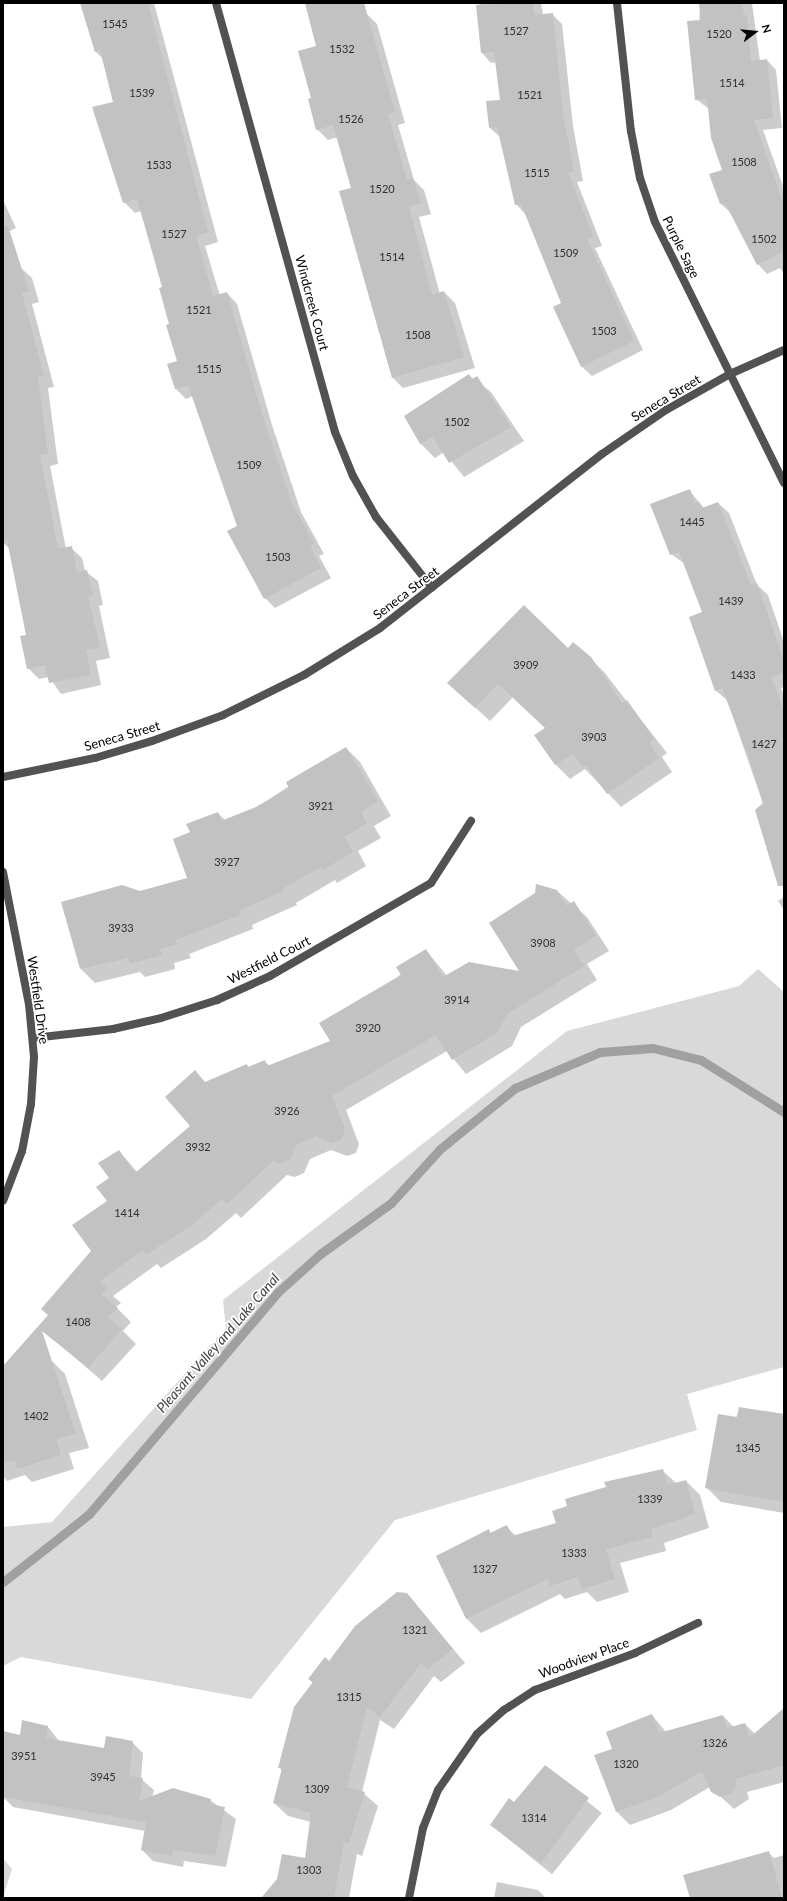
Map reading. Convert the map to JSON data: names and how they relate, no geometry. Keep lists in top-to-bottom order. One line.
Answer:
{"streets":{"street":["Purple Sage","Windcreek Court","Seneca Street","Westfield Court","Westfield Drive","Woodview Place"]},"crossings":[["Purple Sage","Seneca Street"],["Windcreek Court","Seneca Street"],["Westfield Court","Westfield Drive"]],"water":["Pleasant Valley and Lake Canal"],"house_numbers":["1545","1527","1520","1532","1514","1539","1521","1526","1508","1533","1515","1520","1527","1502","1509","1514","1521","1503","1508","1515","1502","1509","1445","1503","1439","3909","1433","3903","1427","3921","3927","3933","3908","3914","3920","3926","3932","1414","1408","1402","1345","1339","1333","1327","1321","1315","1326","3951","1320","3945","1309","1314","1303"],"north":"right"}
